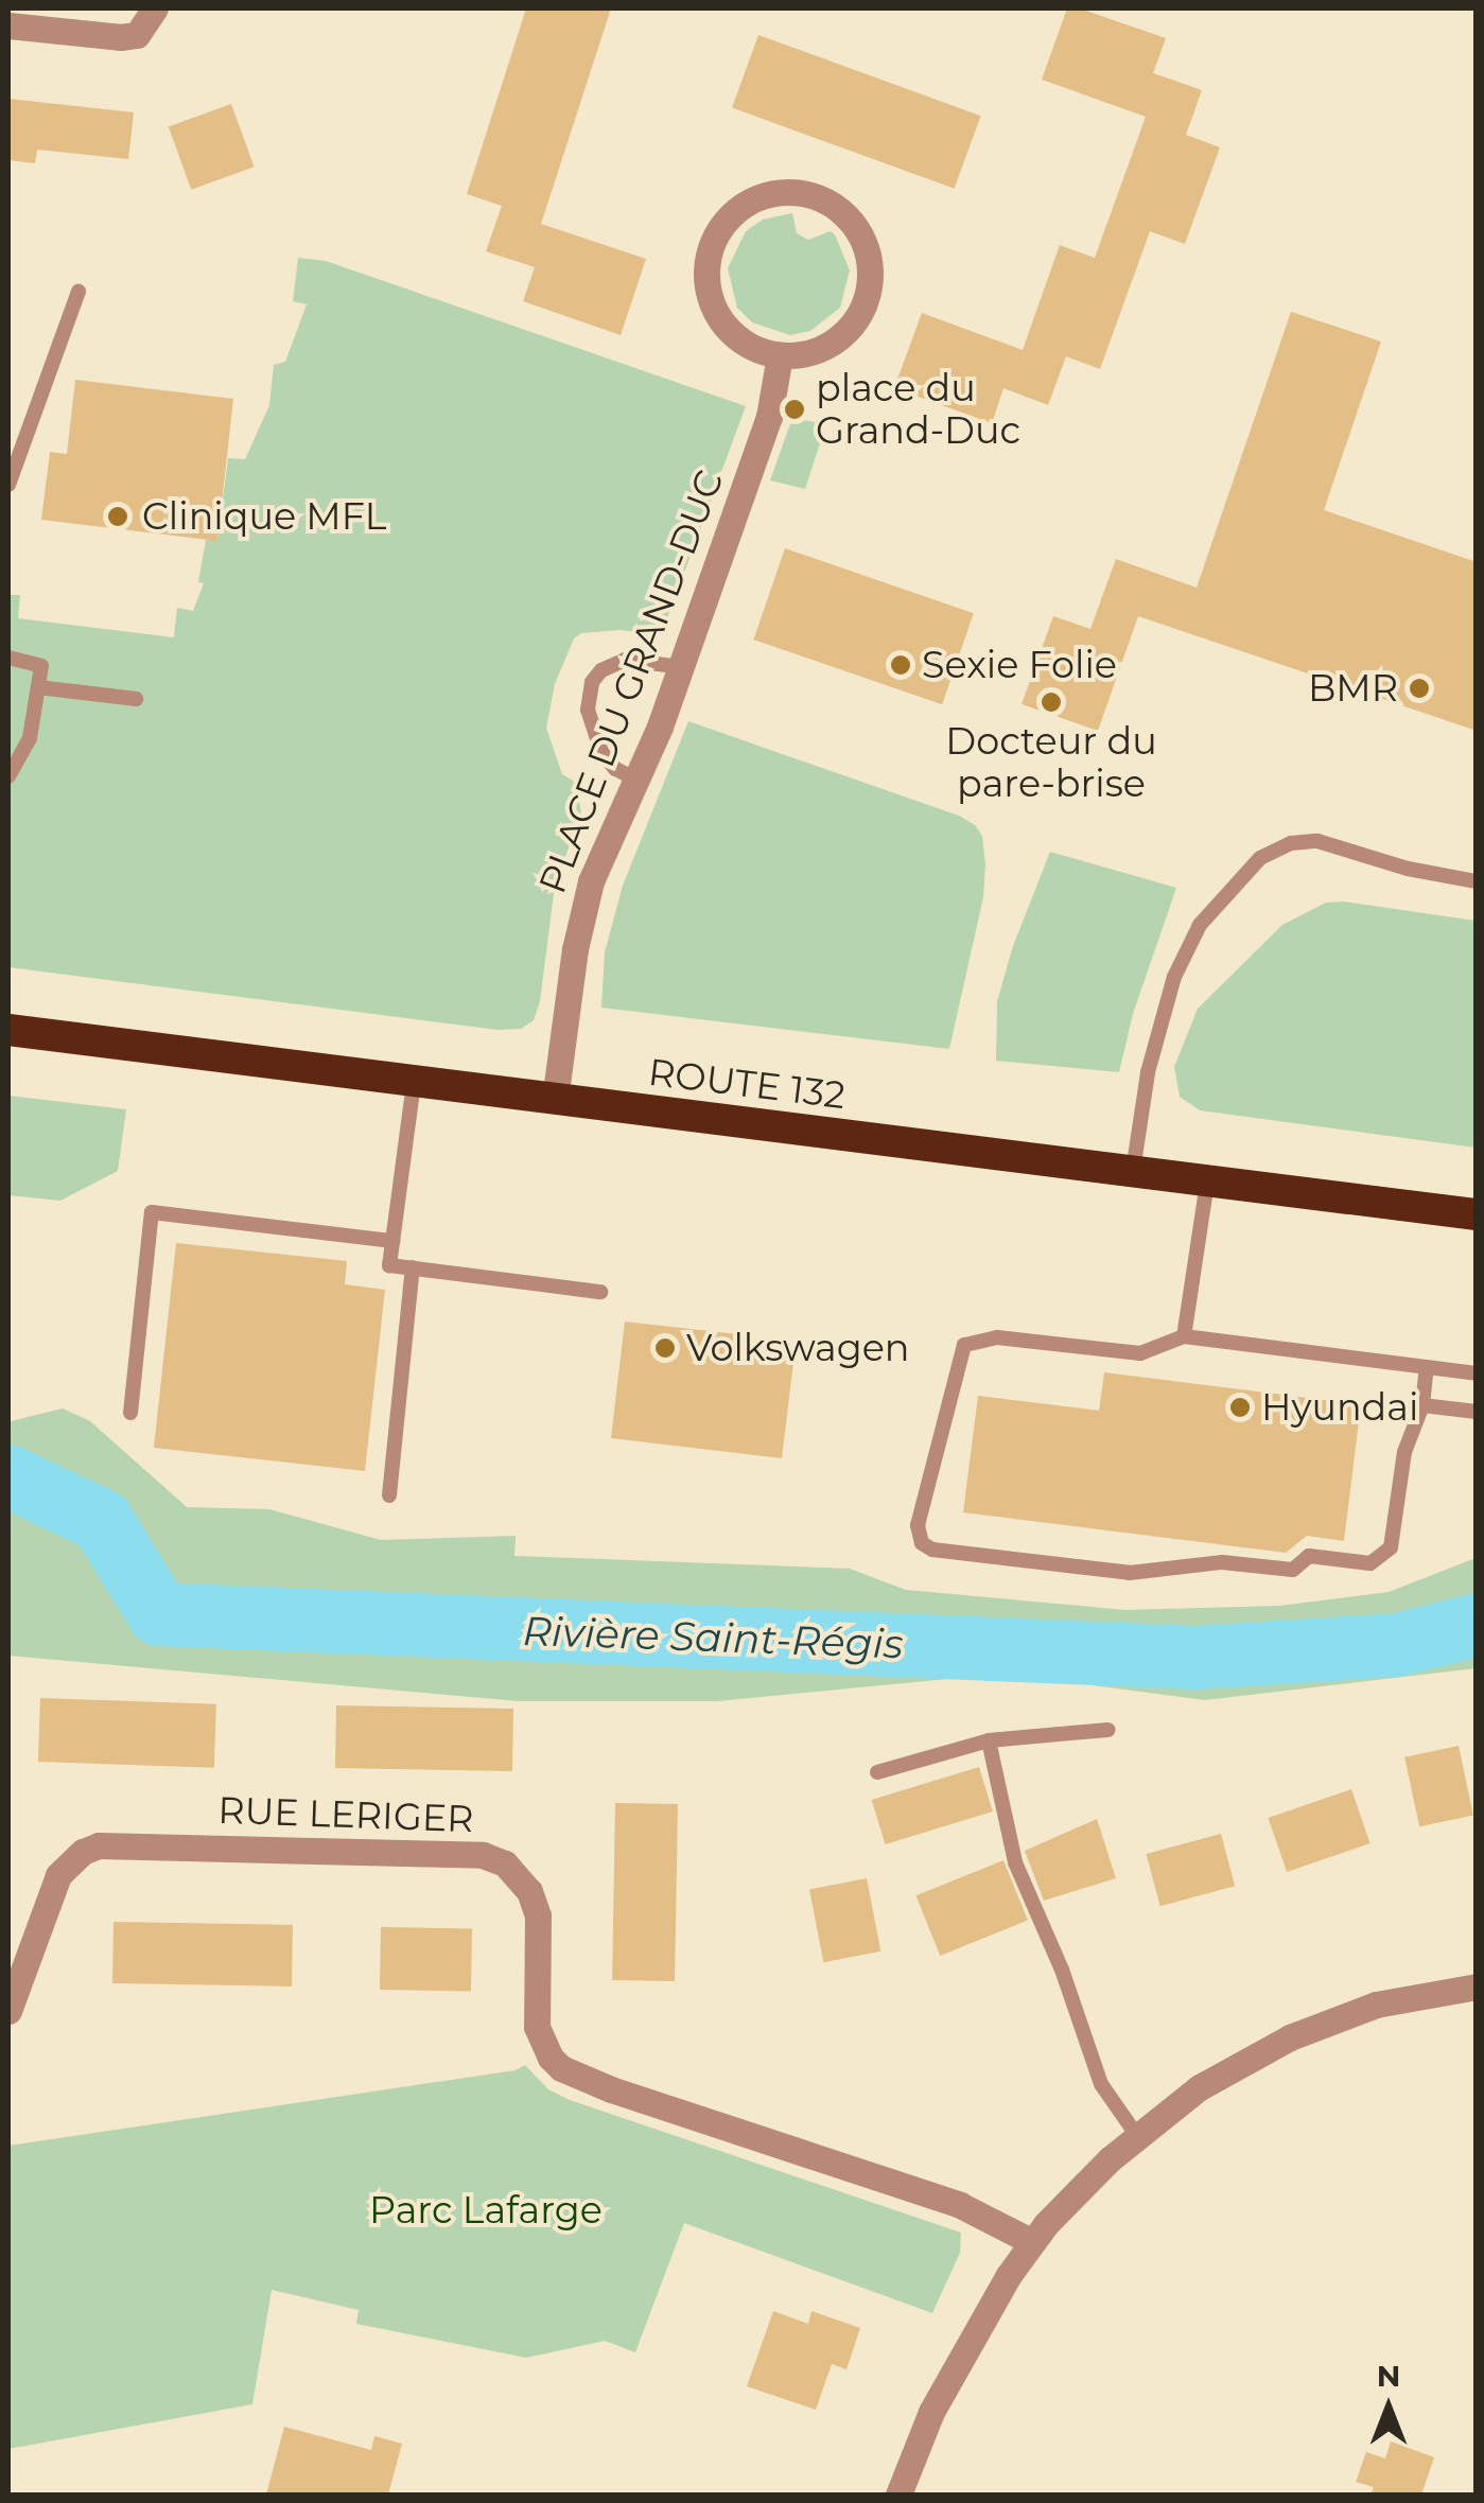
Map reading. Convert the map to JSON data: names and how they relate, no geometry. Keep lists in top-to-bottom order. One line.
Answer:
{"streets":{"highway":["ROUTE 132"],"street":["PLACE DU GRAND-DUC","RUE LERIGER"]},"crossings":[["PLACE DU GRAND-DUC","ROUTE 132"]],"water":["Rivière Saint-Régis"],"parks":["Parc Lafarge"],"places":["place du Grand-Duc","Clinique MFL","Sexie Folie","BMR","Docteur du pare-brise","Volkswagen","Hyundai"],"north":"top"}
